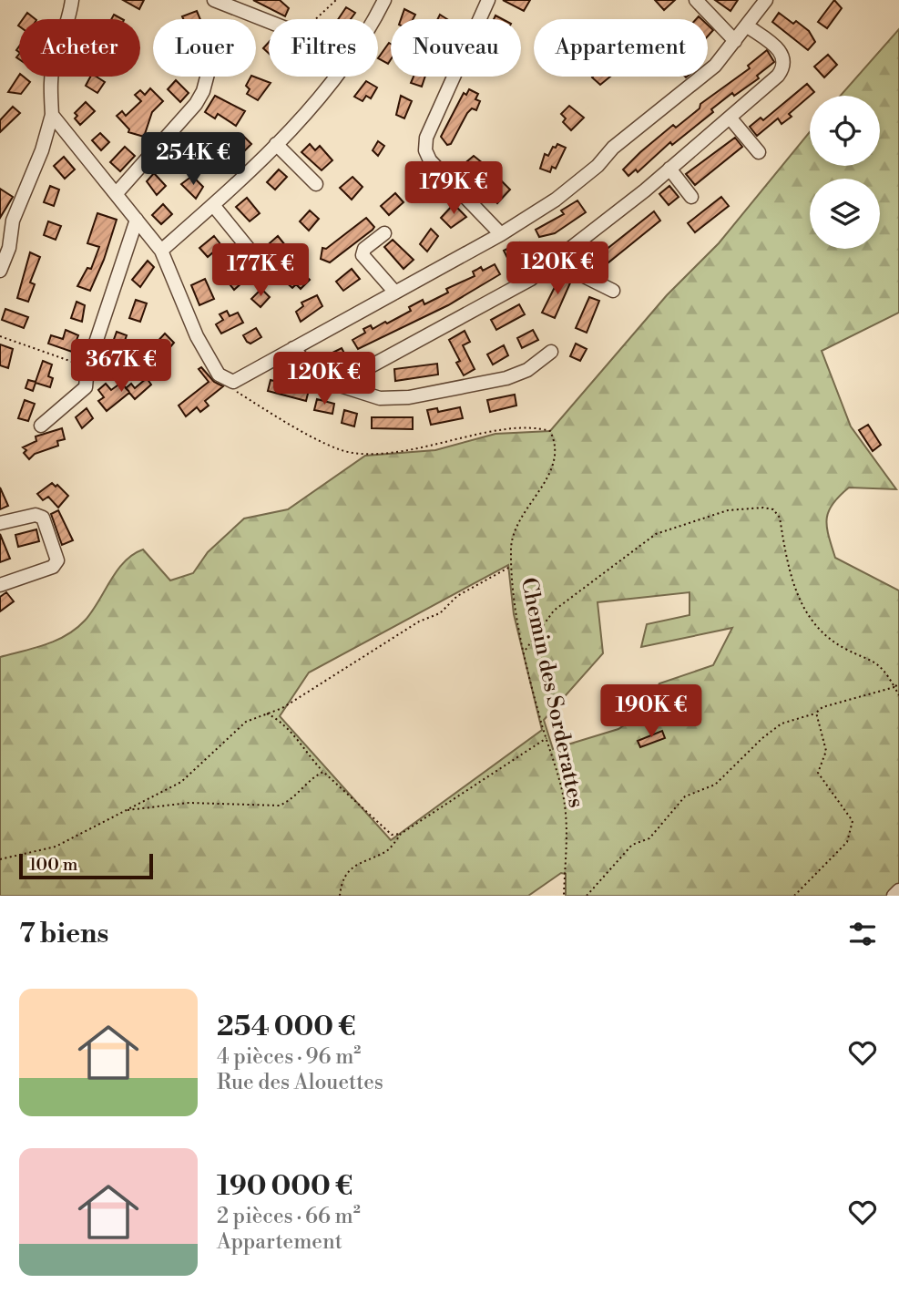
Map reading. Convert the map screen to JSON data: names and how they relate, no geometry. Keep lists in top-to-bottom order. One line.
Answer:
{"streets":{"path":["Chemin des Sorderattes"]},"scale_bar":"100 m","page":{"chip":["Acheter","Louer","Filtres","Nouveau","Appartement"],"price":["254K €","179K €","120K €","177K €","367K €","120K €","190K €"],"scale":"100 m","heading":"7 biens","list":[{"name":"254 000 €","note":"4 pièces · 96 m² · Rue des Alouettes"},{"name":"190 000 €","note":"2 pièces · 66 m² · Appartement"}]}}
